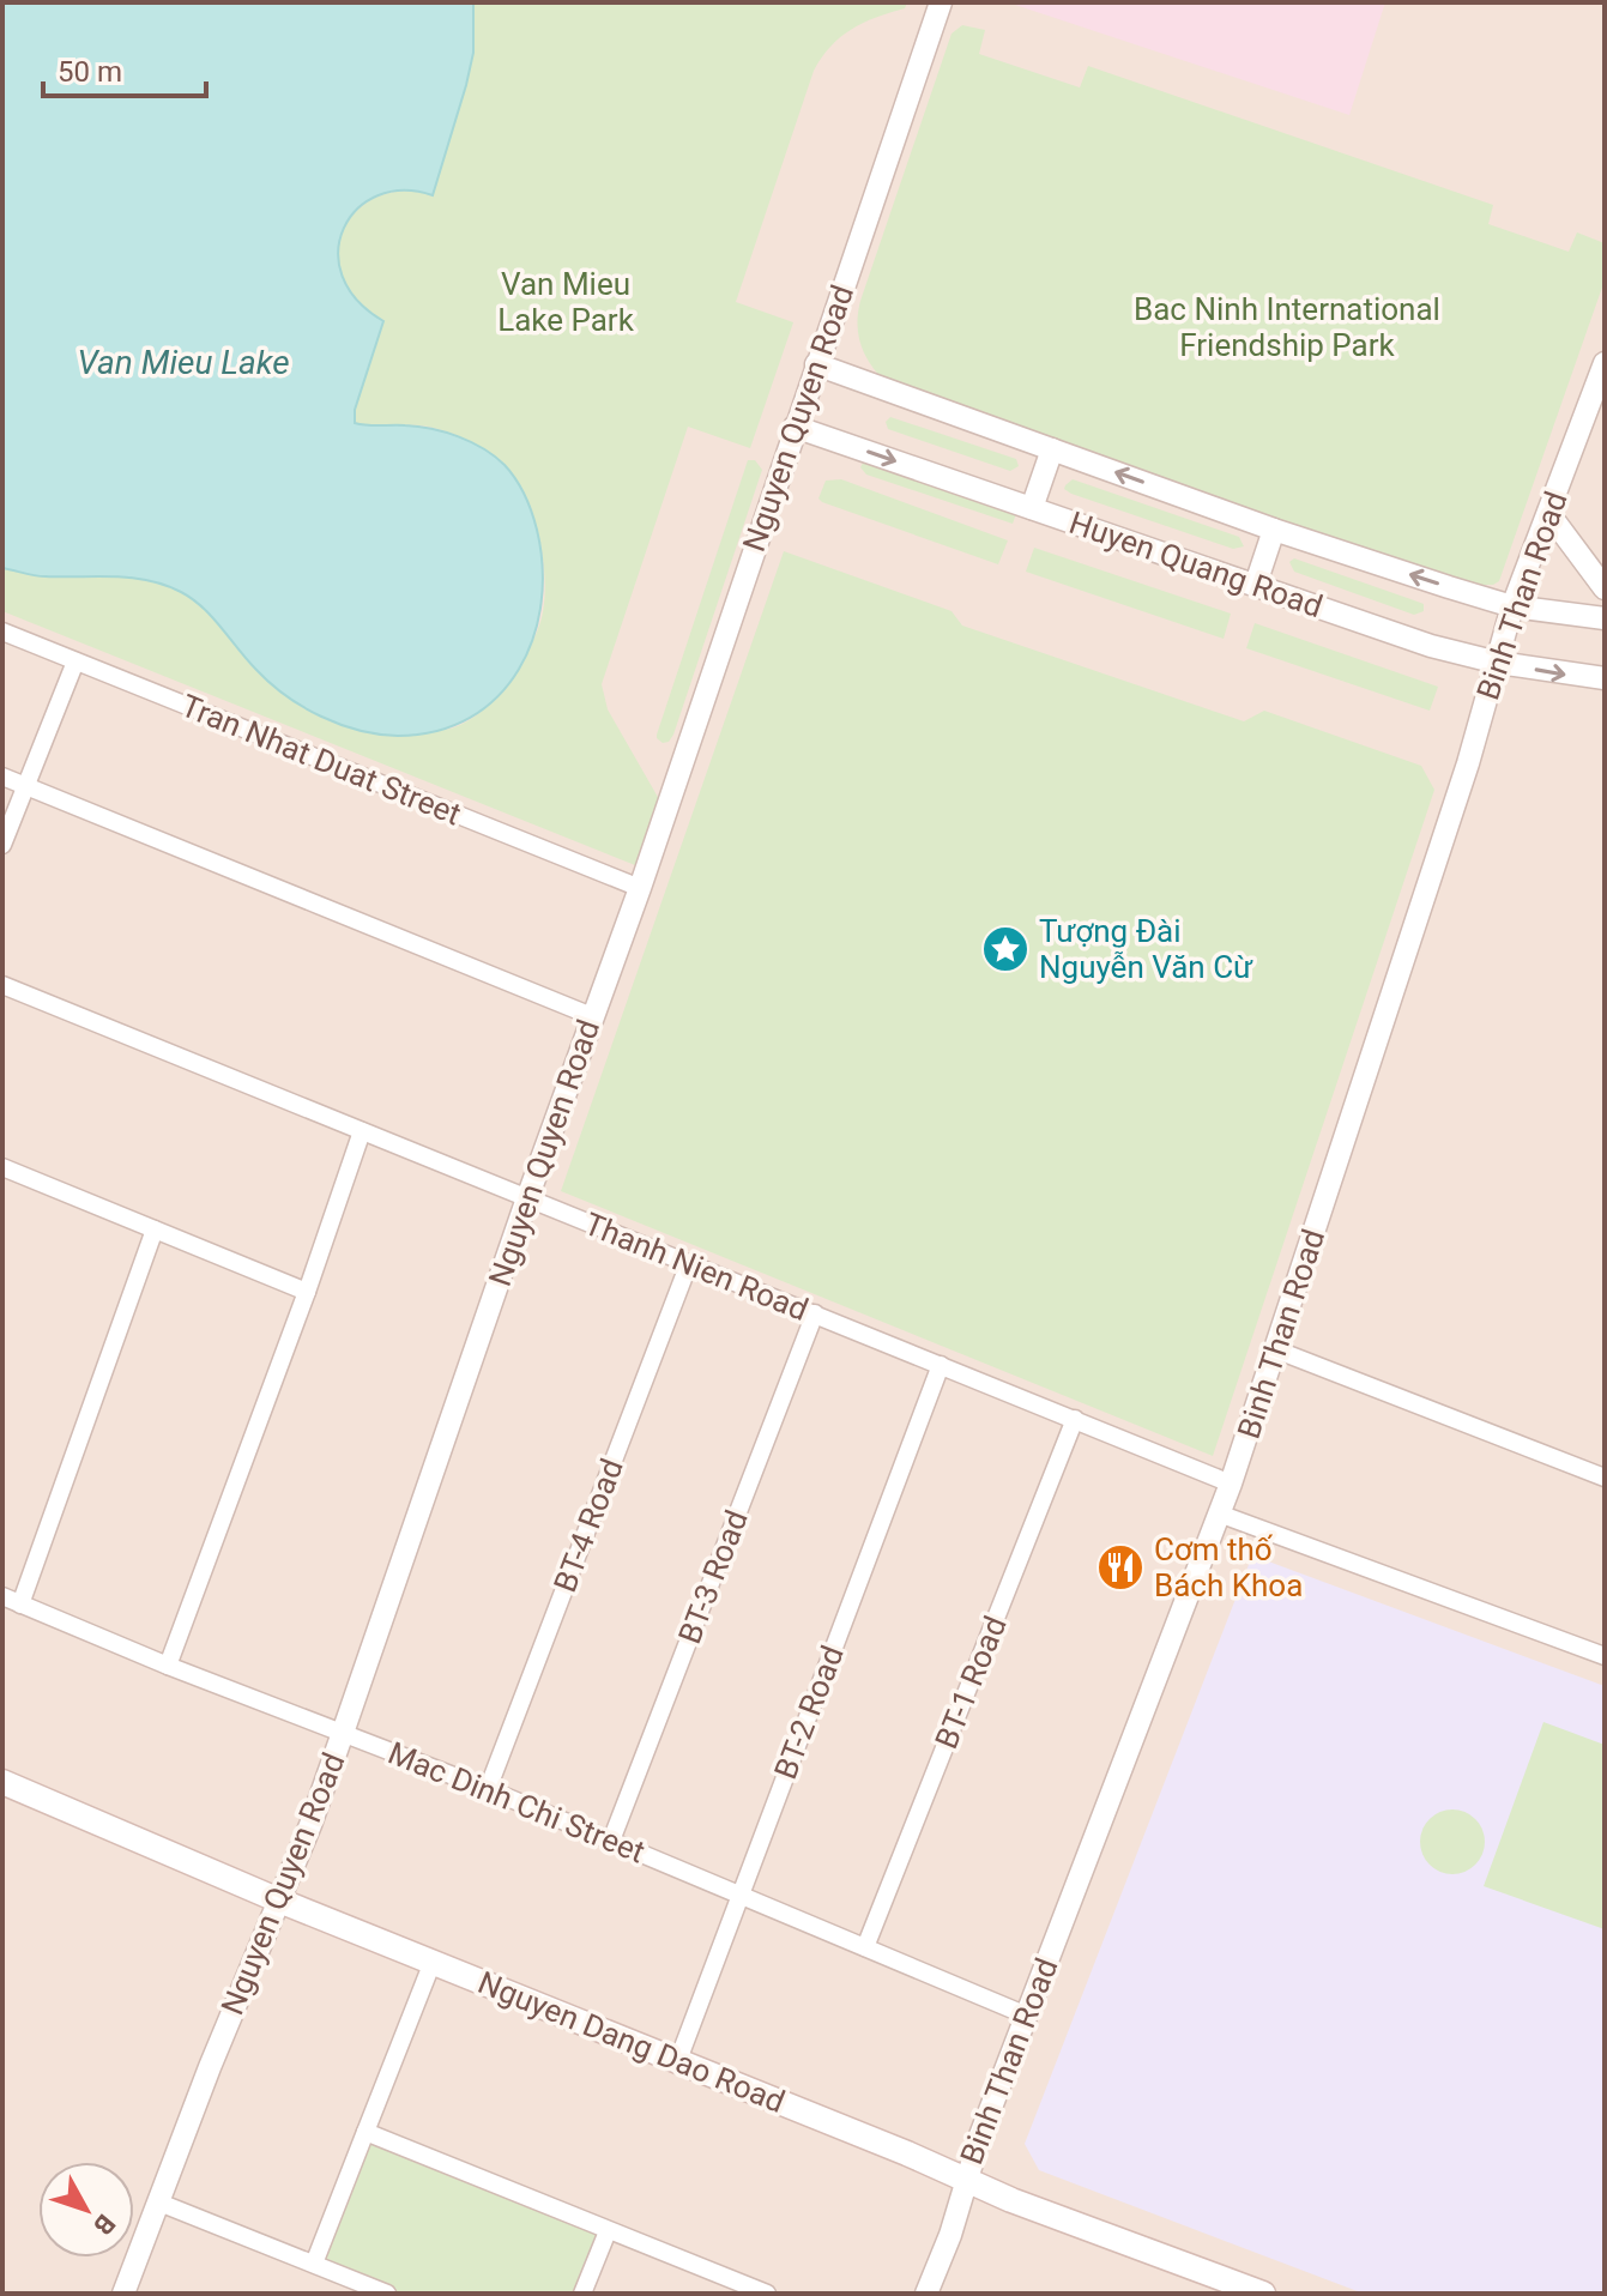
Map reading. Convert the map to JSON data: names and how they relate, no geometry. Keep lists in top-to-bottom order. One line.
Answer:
{"streets":{"main road":["Nguyen Dang Dao Road"],"street":["Nguyen Quyen Road","Huyen Quang Road","Binh Than Road","Tran Nhat Duat Street","Thanh Nien Road","BT-4 Road","BT-3 Road","BT-1 Road","BT-2 Road","Mac Dinh Chi Street"]},"crossings":[["Nguyen Quyen Road","Huyen Quang Road"],["Nguyen Quyen Road","Tran Nhat Duat Street"],["Nguyen Quyen Road","Thanh Nien Road"],["Nguyen Quyen Road","Mac Dinh Chi Street"],["Nguyen Quyen Road","Nguyen Dang Dao Road"],["Huyen Quang Road","Binh Than Road"],["Binh Than Road","Thanh Nien Road"],["Binh Than Road","Mac Dinh Chi Street"],["Binh Than Road","Nguyen Dang Dao Road"],["Thanh Nien Road","BT-4 Road"],["Thanh Nien Road","BT-3 Road"],["Thanh Nien Road","BT-1 Road"],["Thanh Nien Road","BT-2 Road"],["BT-4 Road","Mac Dinh Chi Street"],["BT-3 Road","Mac Dinh Chi Street"],["BT-1 Road","Mac Dinh Chi Street"],["BT-2 Road","Mac Dinh Chi Street"],["BT-2 Road","Nguyen Dang Dao Road"]],"water":["Van Mieu Lake"],"parks":["Van Mieu Lake Park","Bac Ninh International Friendship Park"],"places":{"place":["Tượng Đài Nguyễn Văn Cừ"],"restaurant":["Cơm thố Bách Khoa"]},"scale_bar":"50 m","north":"bottom right"}
